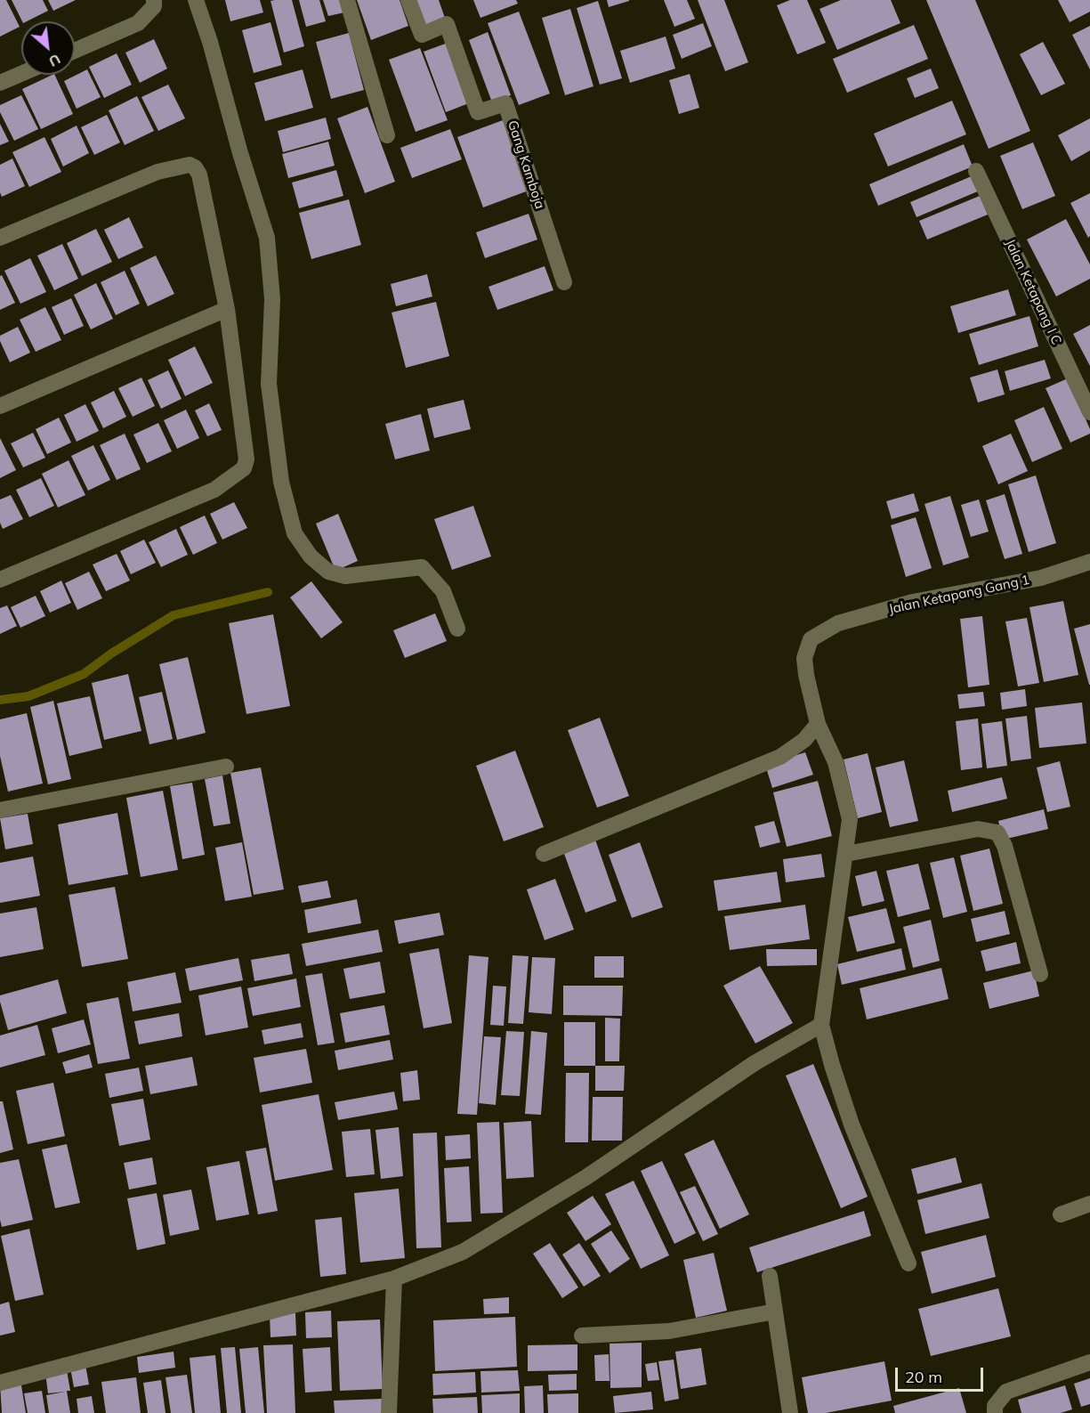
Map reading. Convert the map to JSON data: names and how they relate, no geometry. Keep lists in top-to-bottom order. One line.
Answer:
{"streets":{"street":["Gang Kamboja","Jalan Ketapang I C","Jalan Ketapang Gang 1"]},"scale_bar":"20 m","north":"bottom right"}
